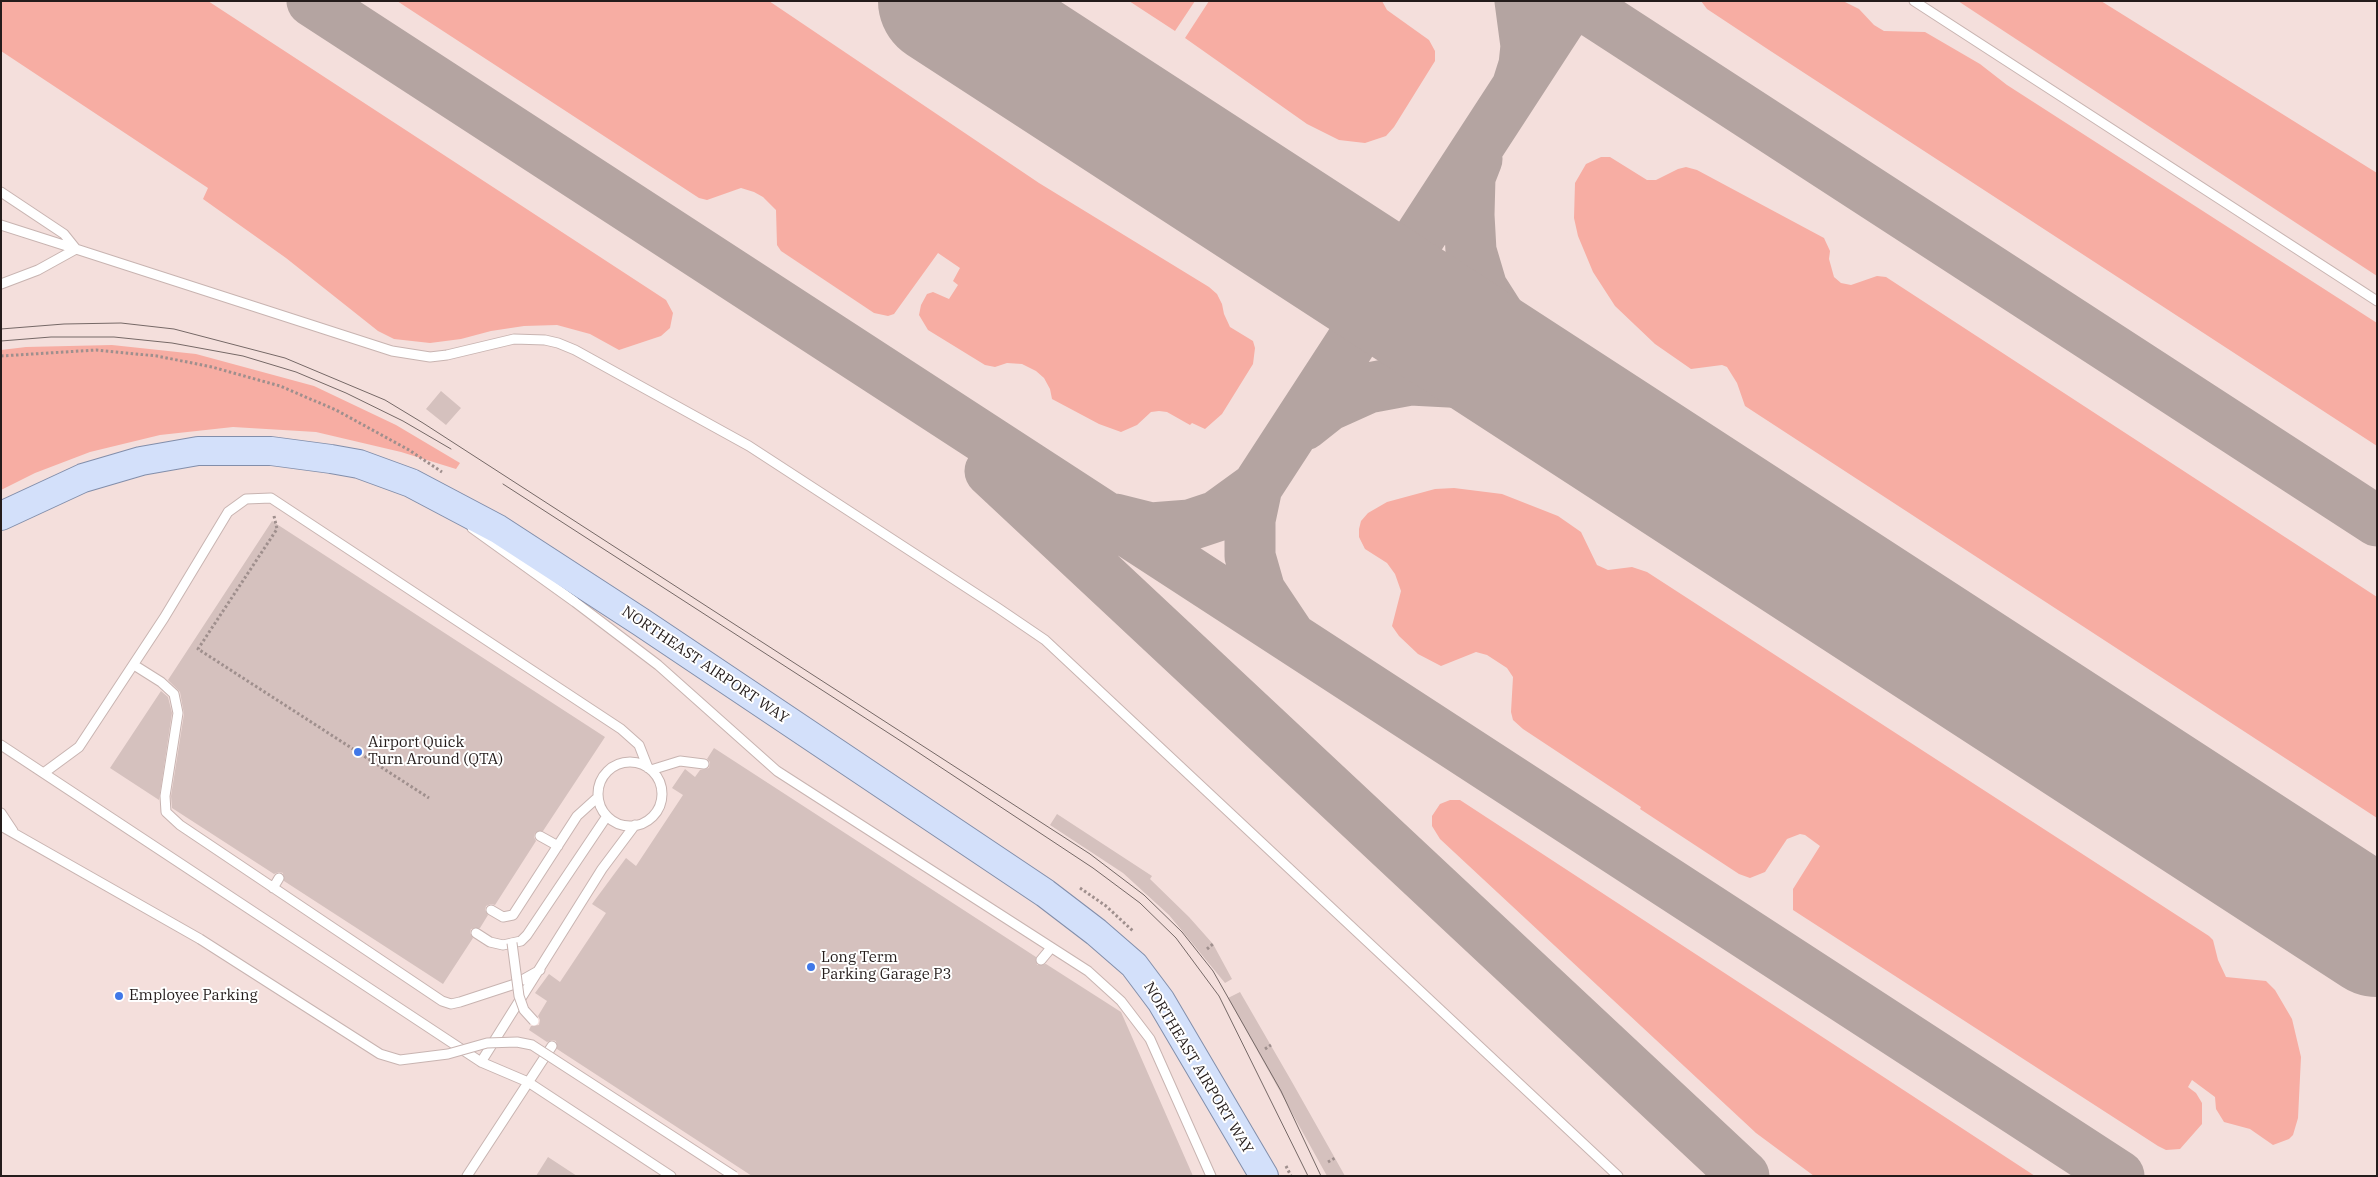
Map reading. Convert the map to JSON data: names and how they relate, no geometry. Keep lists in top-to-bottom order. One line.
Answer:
{"streets":{"main road":["NORTHEAST AIRPORT WAY"]},"places":["Airport Quick Turn Around (QTA)","Long Term Parking Garage P3","Employee Parking"]}
